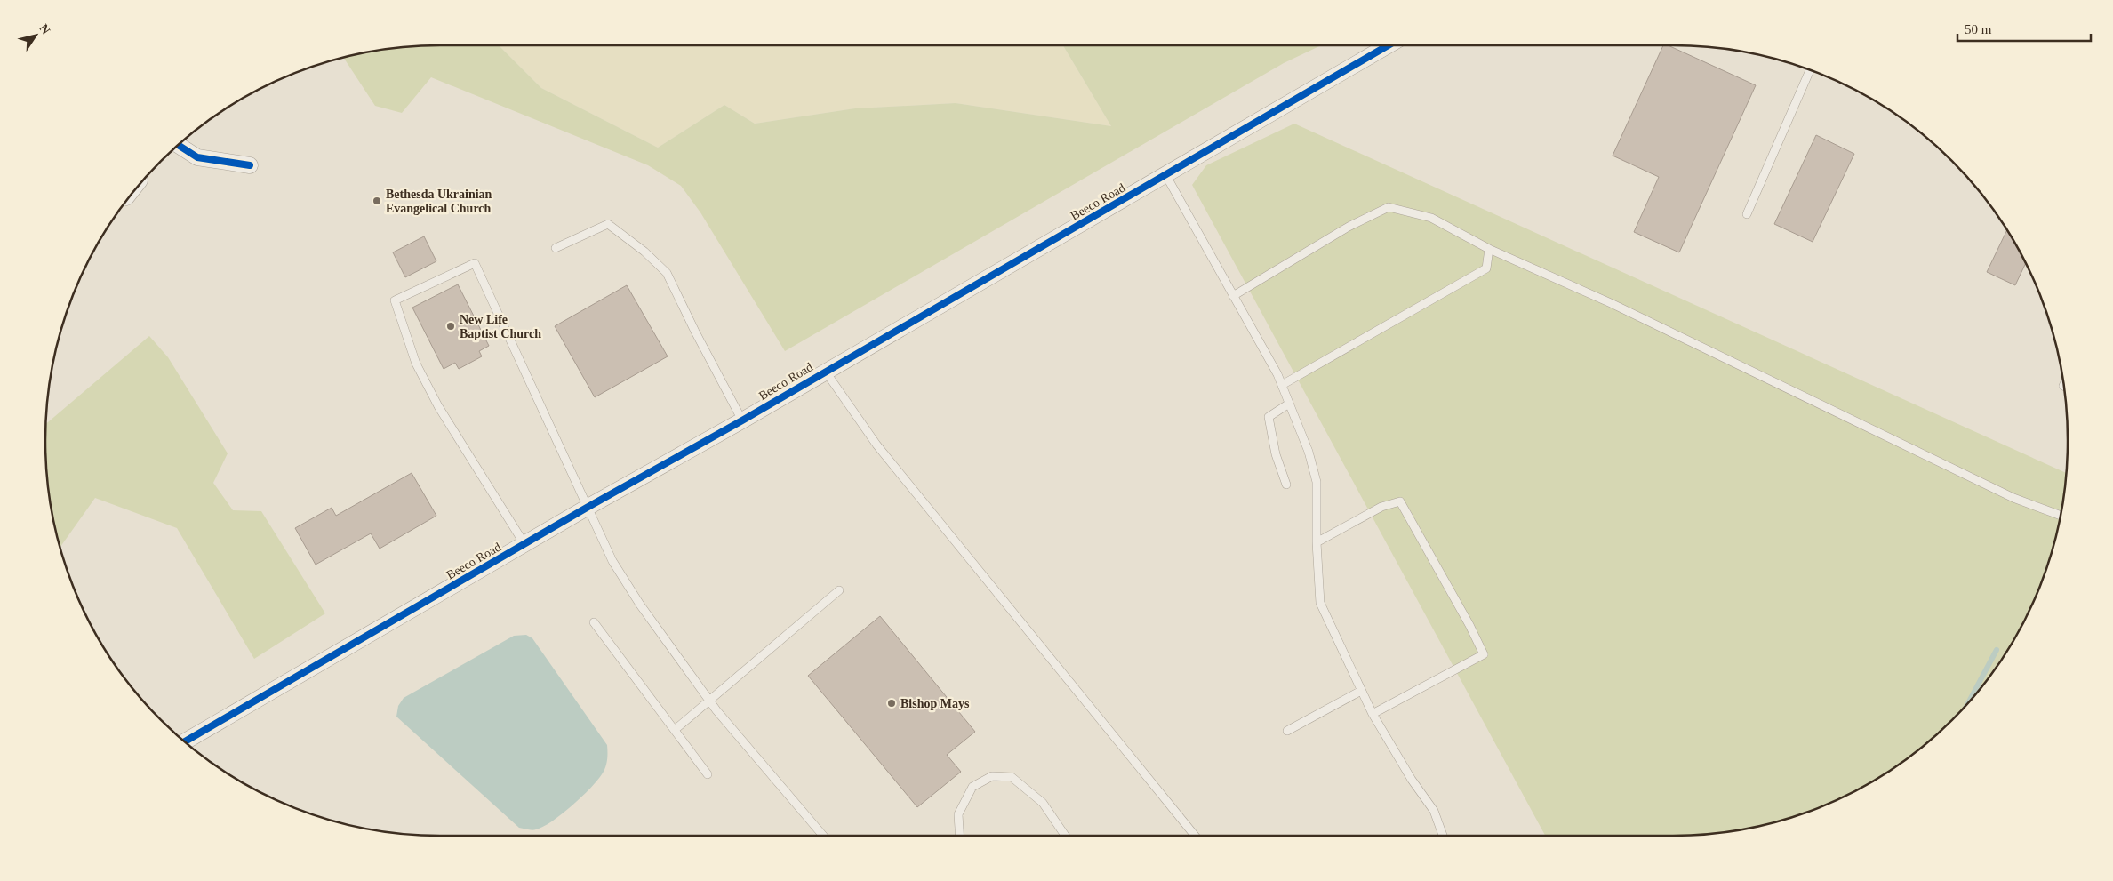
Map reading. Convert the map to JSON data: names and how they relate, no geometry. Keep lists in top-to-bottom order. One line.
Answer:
{"streets":{"street":["Beeco Road"]},"places":["Bethesda Ukrainian Evangelical Church","New Life Baptist Church","Bishop Mays"],"scale_bar":"50 m","north":"top right"}
